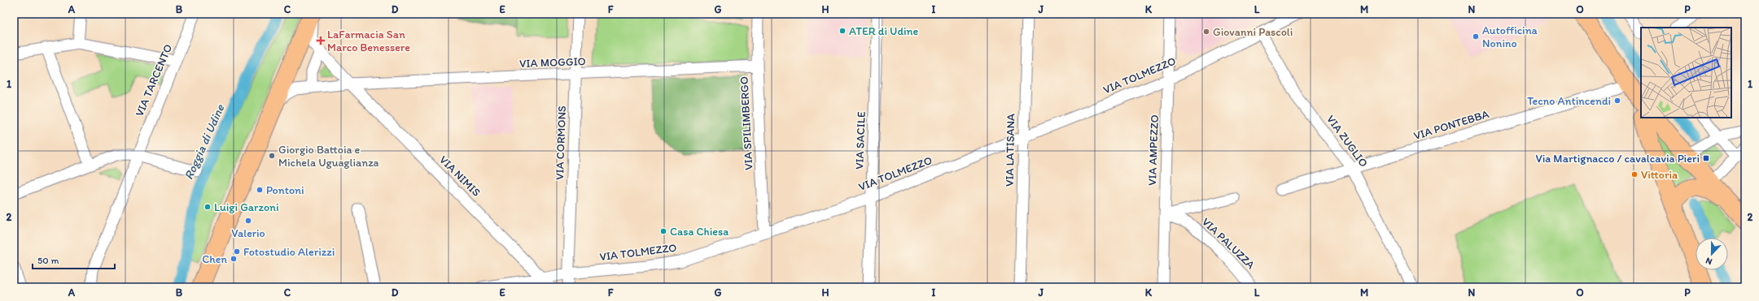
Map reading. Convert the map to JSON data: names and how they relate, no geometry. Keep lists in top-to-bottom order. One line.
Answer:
{"streets":{"street":["VIA MOGGIO","VIA TOLMEZZO","VIA TARCENTO","VIA SPILIMBERGO","VIA PONTEBBA","VIA SACILE","VIA ZUGLIO","VIA CORMONS","VIA LATISANA","VIA AMPEZZO","VIA NIMIS","VIA PALUZZA"]},"crossings":[["VIA MOGGIO","VIA SPILIMBERGO"],["VIA MOGGIO","VIA CORMONS"],["VIA MOGGIO","VIA NIMIS"],["VIA TOLMEZZO","VIA SPILIMBERGO"],["VIA TOLMEZZO","VIA SACILE"],["VIA TOLMEZZO","VIA ZUGLIO"],["VIA TOLMEZZO","VIA CORMONS"],["VIA TOLMEZZO","VIA LATISANA"],["VIA TOLMEZZO","VIA AMPEZZO"],["VIA TOLMEZZO","VIA NIMIS"],["VIA PONTEBBA","VIA ZUGLIO"],["VIA AMPEZZO","VIA PALUZZA"]],"water":["Roggia di Udine"],"places":{"other":["ATER di Udine","Giovanni Pascoli","Autofficina Nonino","Tecno Antincendi","Giorgio Battoia e Michela Uguaglianza","Vittoria","Pontoni","Luigi Garzoni","Valerio","Casa Chiesa","Fotostudio Alerizzi","Chen"],"health":["LaFarmacia San Marco Benessere"],"transit":["Via Martignacco / cavalcavia Pieri"]},"scale_bar":"50 m","north":"bottom","grid":{"columns":["A","B","C","D","E","F","G","H","I","J","K","L","M","N","O","P"],"rows":["1","2"]}}
